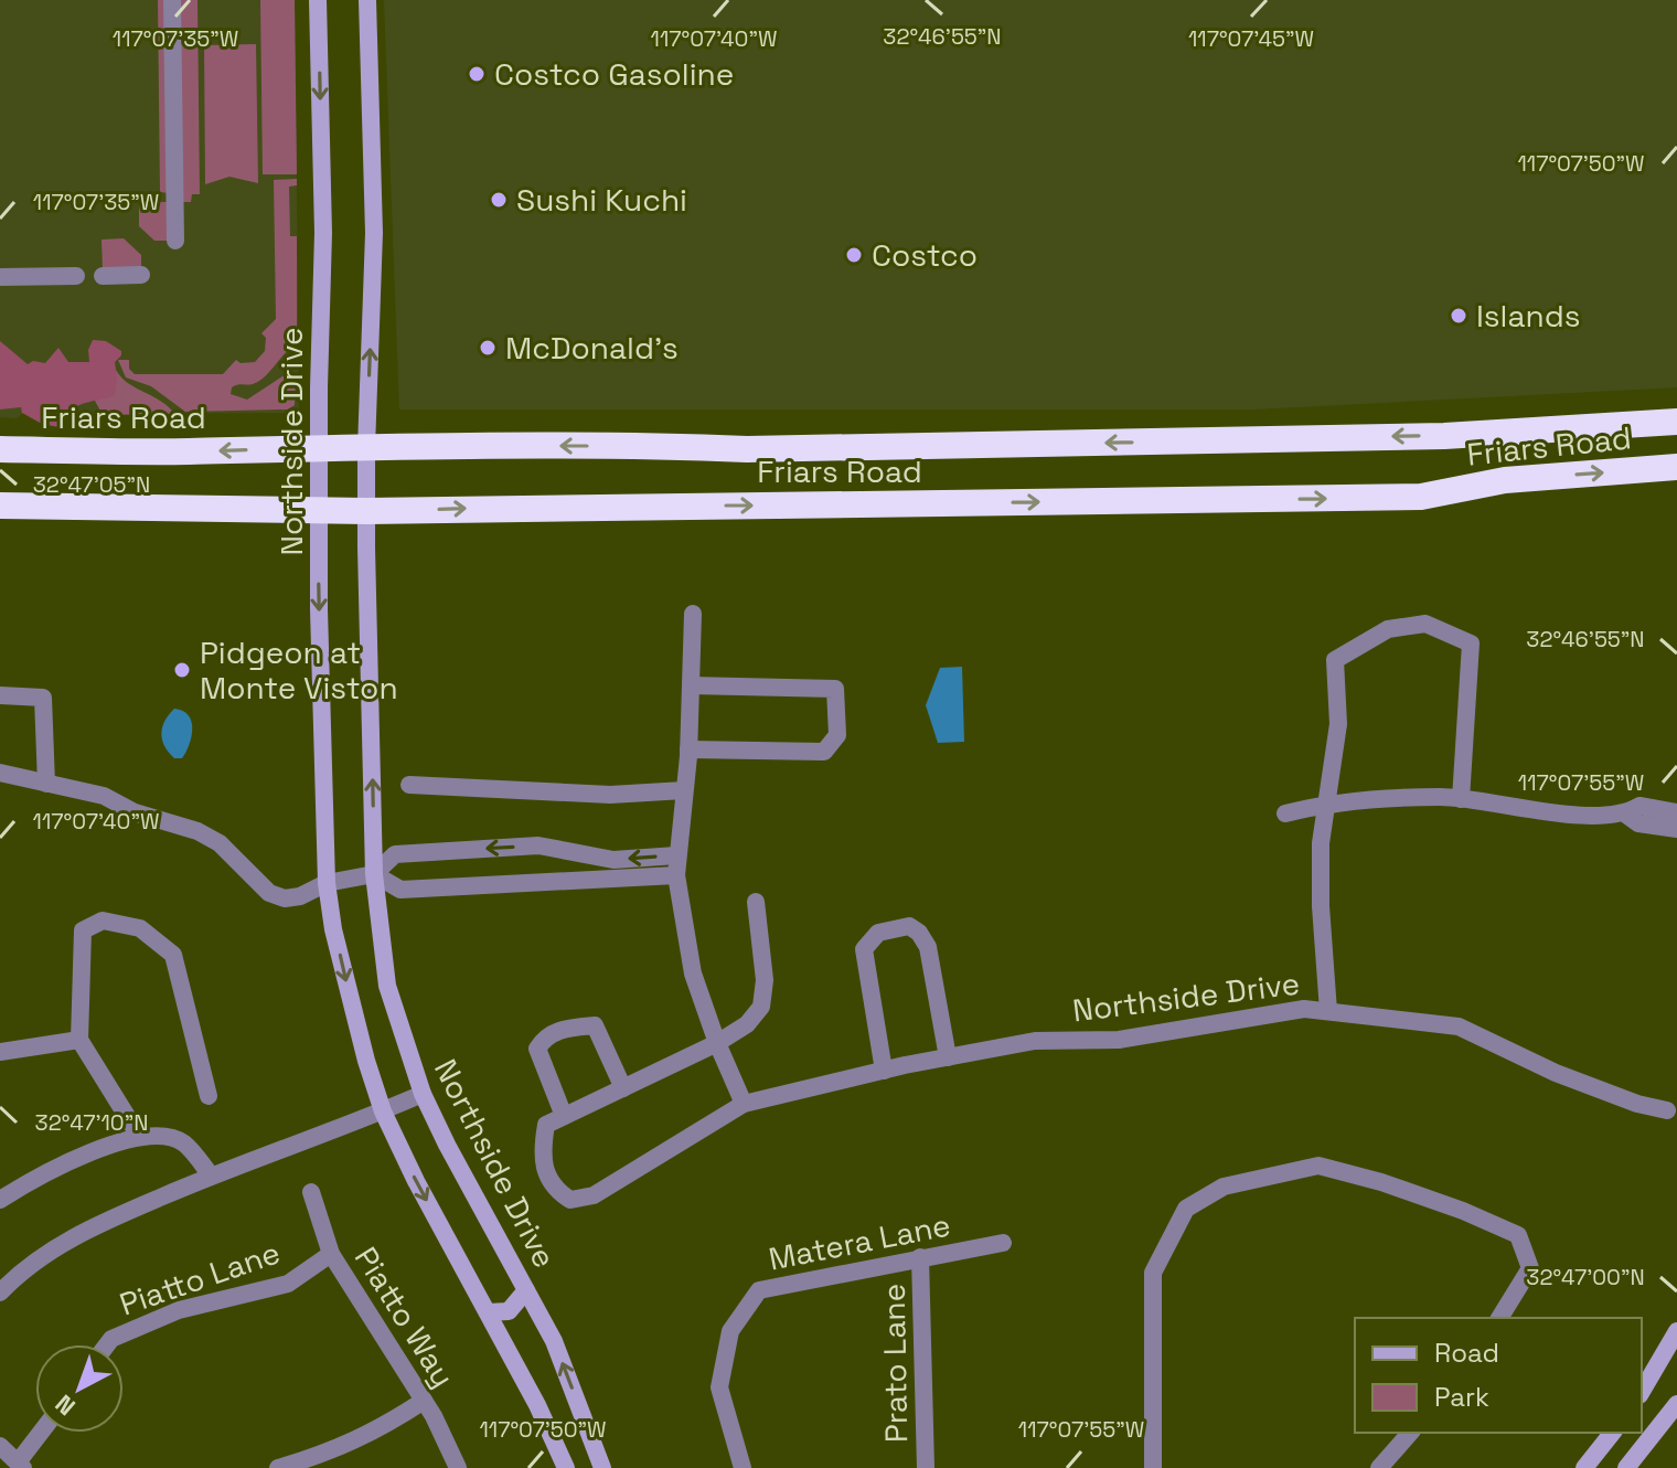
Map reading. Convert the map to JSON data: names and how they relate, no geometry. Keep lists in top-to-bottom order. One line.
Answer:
{"streets":{"highway":["Friars Road"],"street":["Northside Drive","Matera Lane","Piatto Lane","Piatto Way","Prato Lane"]},"crossings":[["Friars Road","Northside Drive"],["Matera Lane","Prato Lane"],["Piatto Lane","Piatto Way"]],"places":["Costco Gasoline","Sushi Kuchi","Costco","Islands","McDonald's","Pidgeon at Monte Viston"],"legend":["Road","Park"],"north":"bottom left","coordinates":["32°46'55\"N","117°07'35\"W","117°07'40\"W","117°07'45\"W","117°07'50\"W","32°47'05\"N","117°07'55\"W","32°47'10\"N","32°47'00\"N"]}
